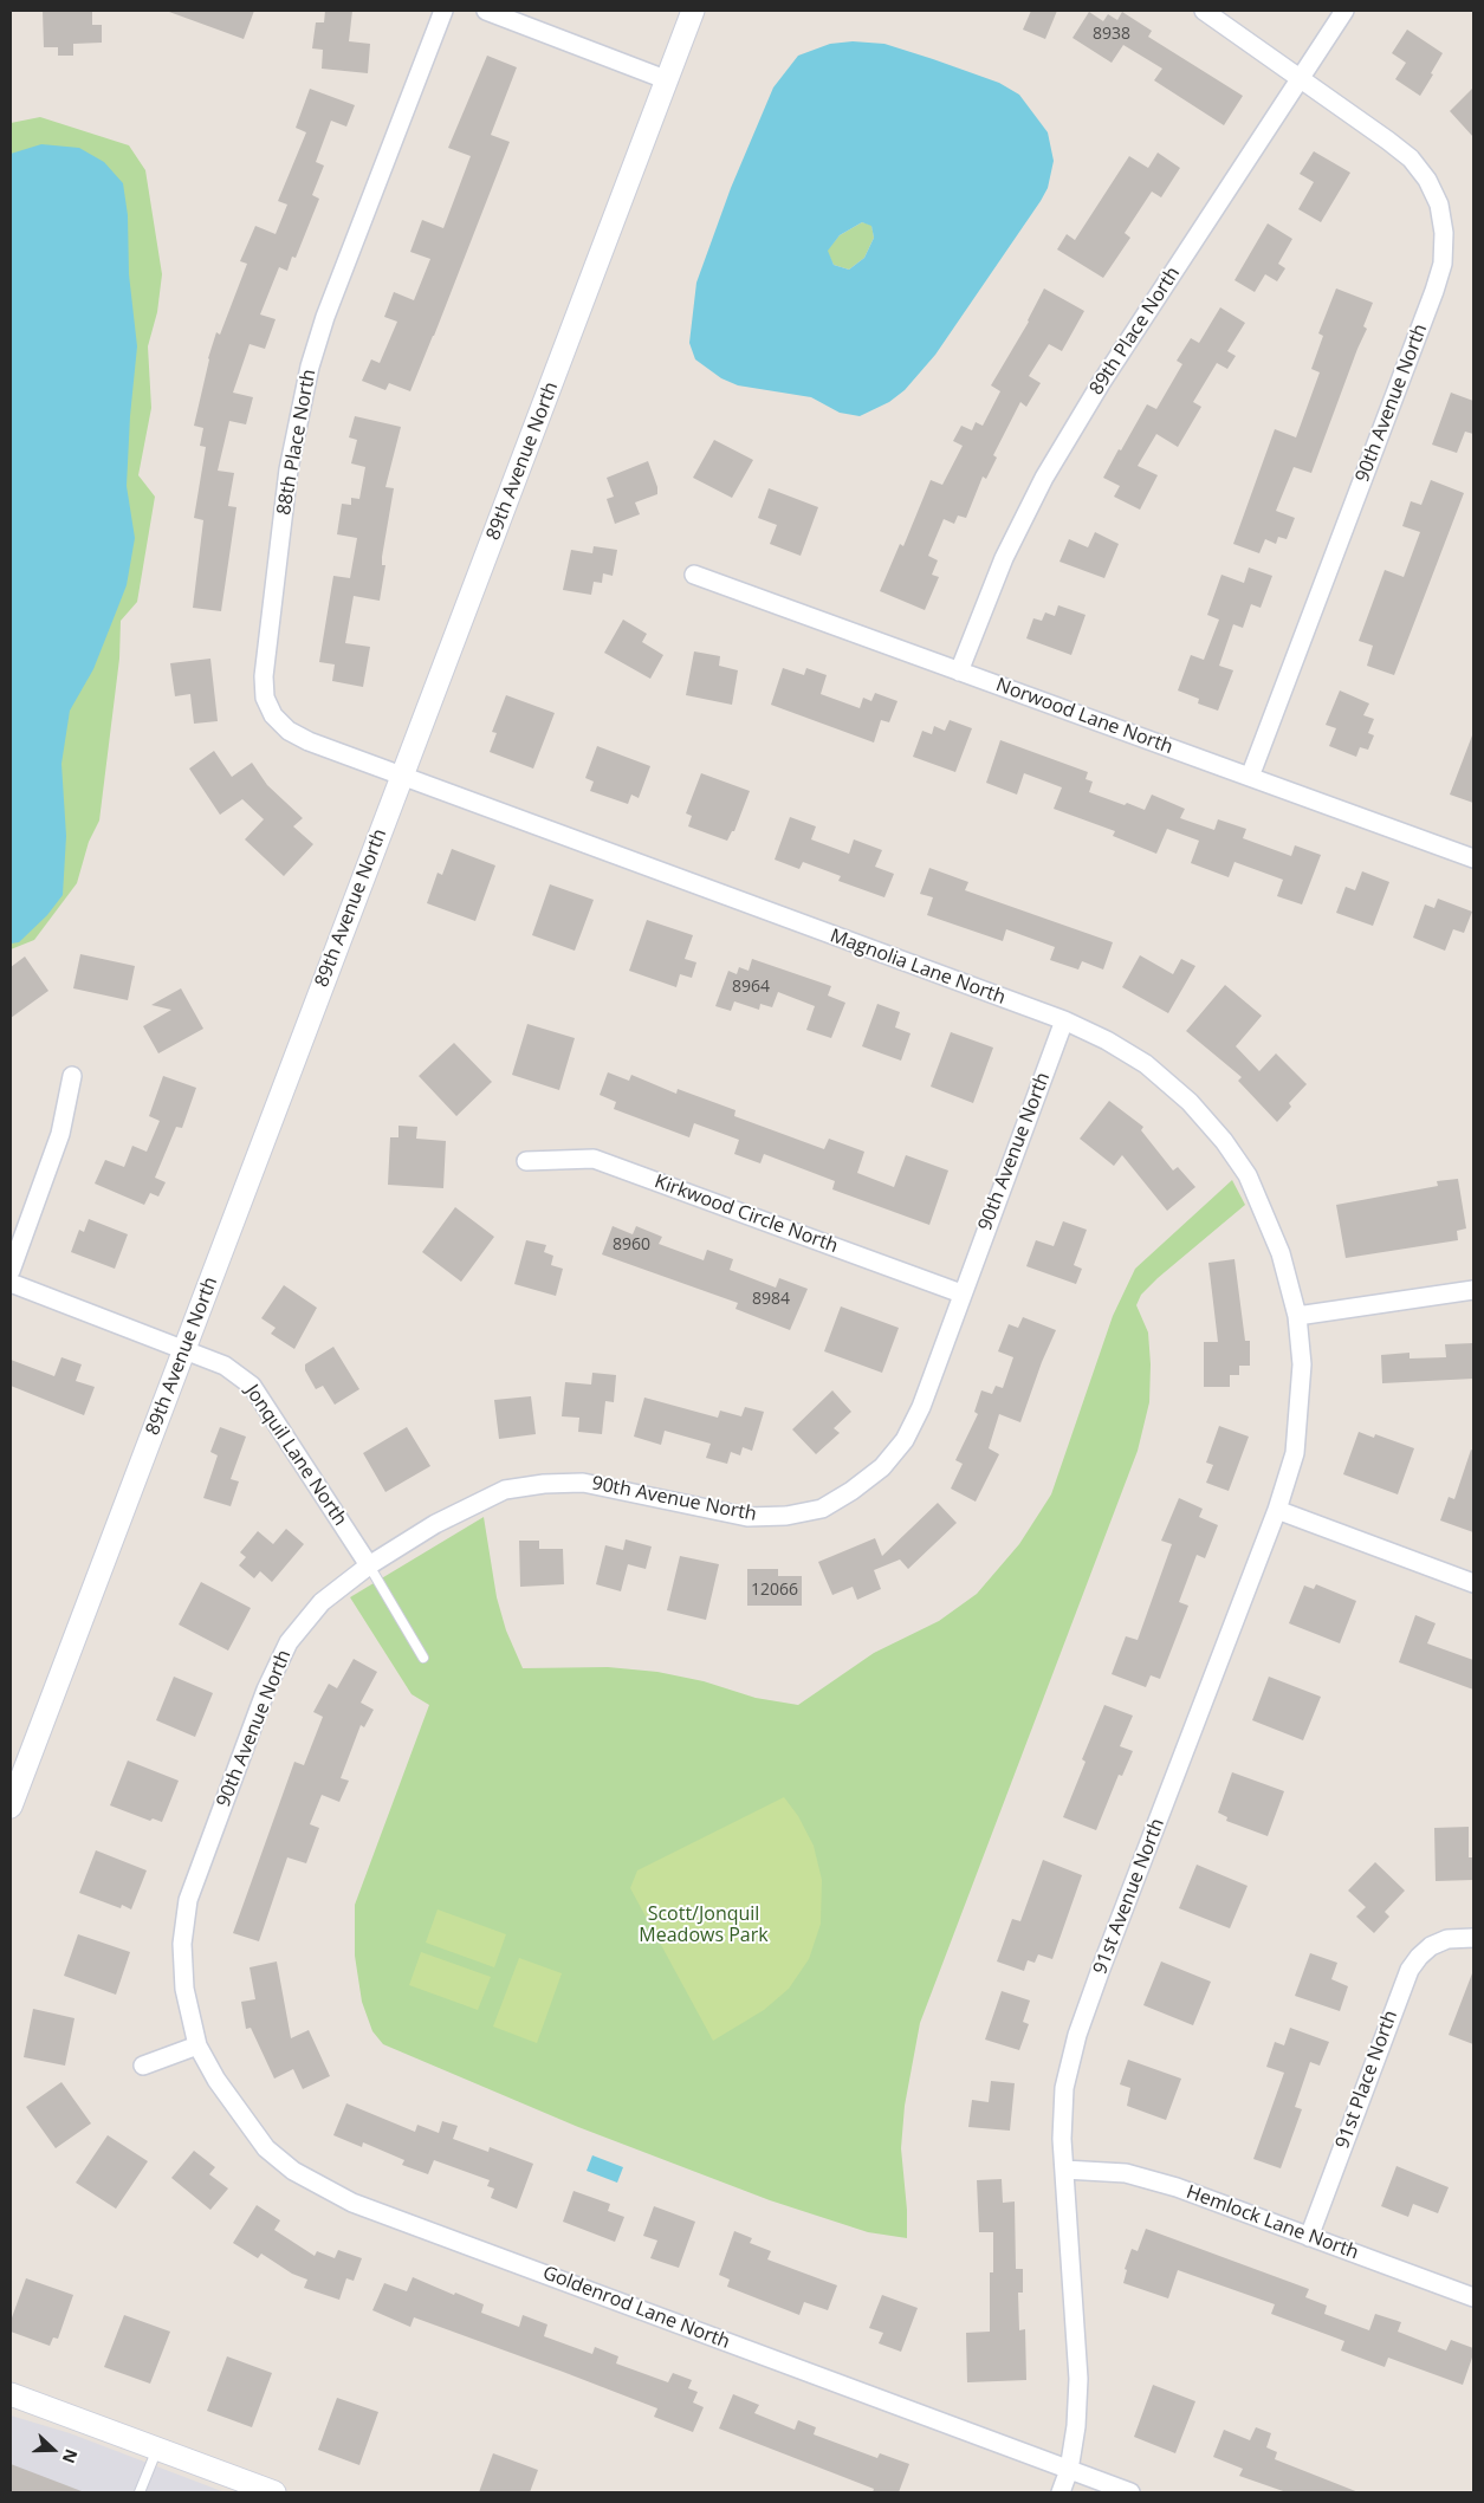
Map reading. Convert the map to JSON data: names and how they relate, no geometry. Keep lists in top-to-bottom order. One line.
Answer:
{"streets":{"street":["89th Place North","90th Avenue North","88th Place North","89th Avenue North","Norwood Lane North","Magnolia Lane North","Kirkwood Circle North","Jonquil Lane North","91st Avenue North","91st Place North","Hemlock Lane North","Goldenrod Lane North"]},"crossings":[["89th Place North","90th Avenue North"],["89th Place North","Norwood Lane North"],["90th Avenue North","Norwood Lane North"],["90th Avenue North","Magnolia Lane North"],["90th Avenue North","Kirkwood Circle North"],["90th Avenue North","Jonquil Lane North"],["90th Avenue North","Goldenrod Lane North"],["88th Place North","89th Avenue North"],["88th Place North","Magnolia Lane North"],["89th Avenue North","Magnolia Lane North"],["89th Avenue North","Jonquil Lane North"],["Magnolia Lane North","91st Avenue North"],["91st Avenue North","Hemlock Lane North"],["91st Avenue North","Goldenrod Lane North"],["91st Place North","Hemlock Lane North"]],"parks":["Scott/Jonquil Meadows Park"],"house_numbers":["8938","8964","8960","8984","12066"],"north":"right"}
